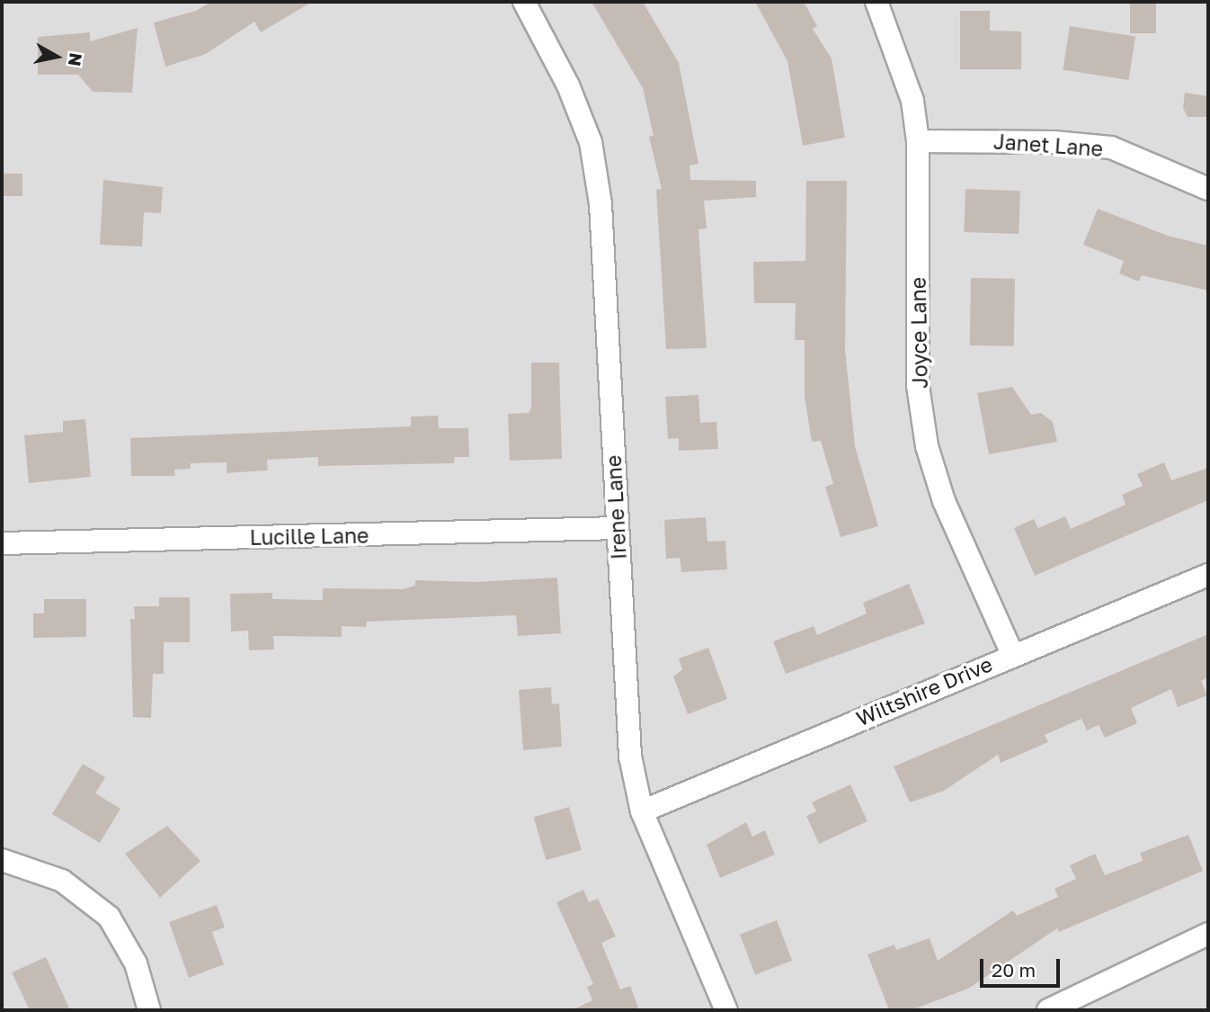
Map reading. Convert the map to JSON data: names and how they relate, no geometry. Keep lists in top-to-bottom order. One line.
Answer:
{"streets":{"street":["Janet Lane","Joyce Lane","Irene Lane","Lucille Lane","Wiltshire Drive"]},"crossings":[["Janet Lane","Joyce Lane"],["Joyce Lane","Wiltshire Drive"],["Irene Lane","Lucille Lane"],["Irene Lane","Wiltshire Drive"]],"scale_bar":"20 m","north":"right"}
